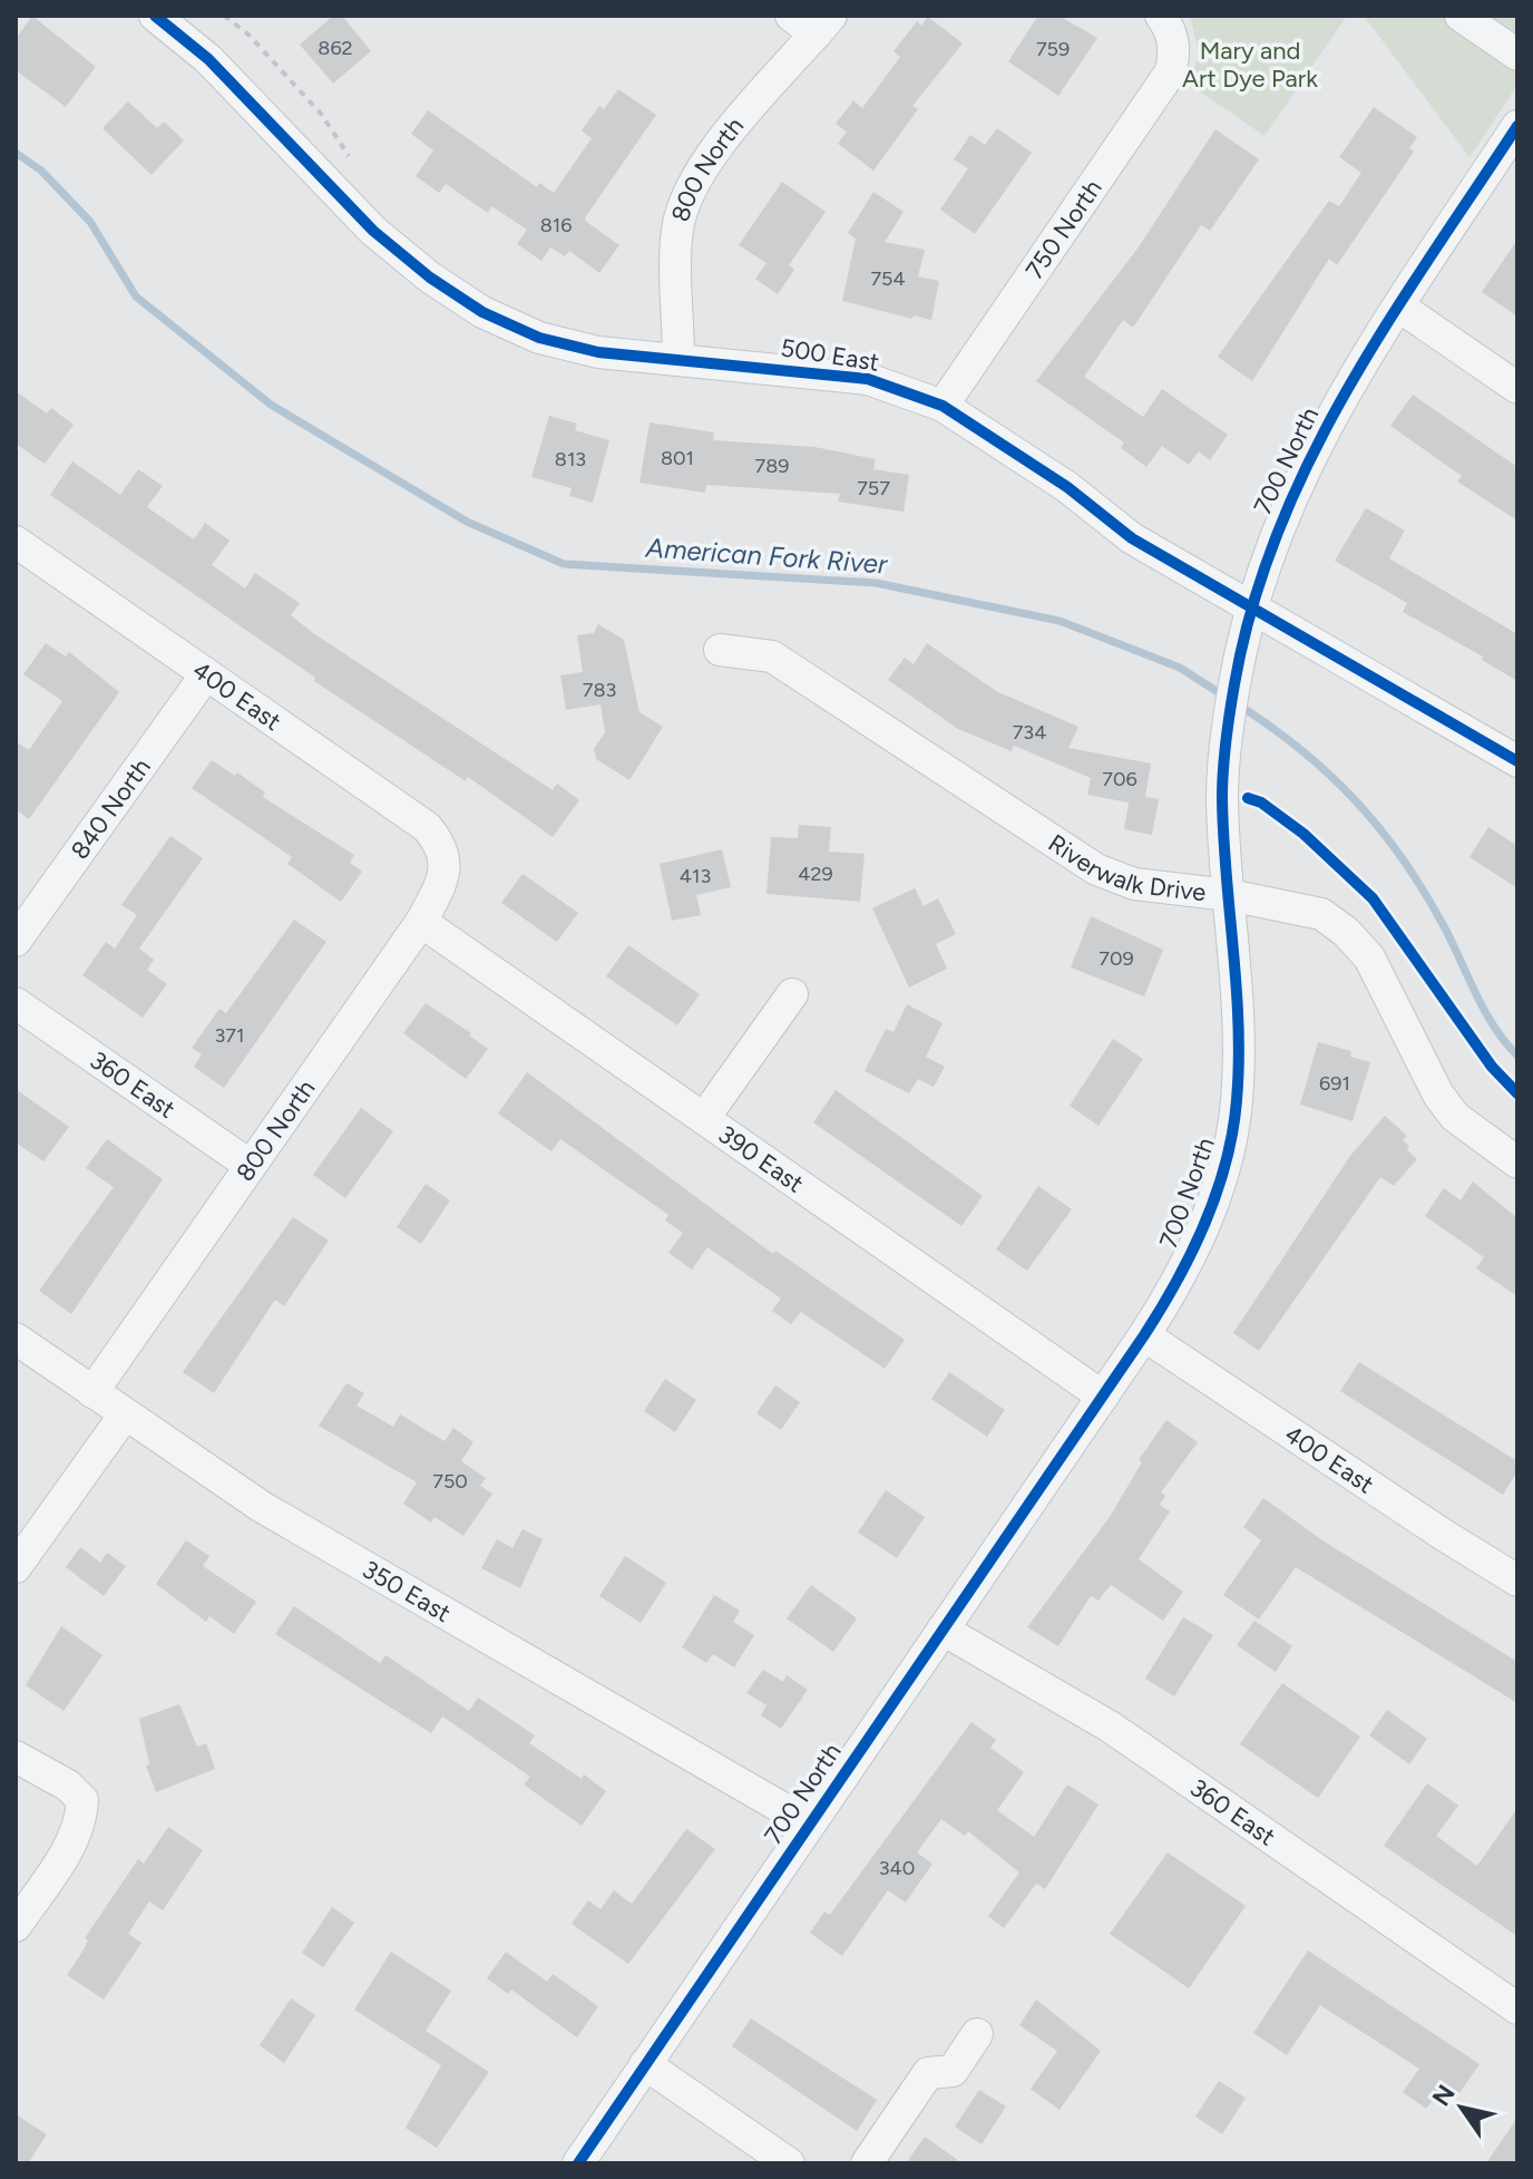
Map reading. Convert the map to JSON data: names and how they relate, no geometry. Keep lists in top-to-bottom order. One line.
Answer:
{"streets":{"street":["800 North","750 North","500 East","700 North","400 East","840 North","Riverwalk Drive","360 East","390 East","350 East"]},"crossings":[["800 North","500 East"],["800 North","400 East"],["800 North","360 East"],["800 North","390 East"],["800 North","350 East"],["750 North","500 East"],["500 East","700 North"],["700 North","400 East"],["700 North","Riverwalk Drive"],["700 North","360 East"],["700 North","390 East"],["700 North","350 East"],["400 East","840 North"]],"water":["American Fork River"],"parks":["Mary and Art Dye Park"],"house_numbers":["862","759","816","754","801","813","789","757","783","734","706","429","413","709","371","691","750","340"],"north":"top left"}
